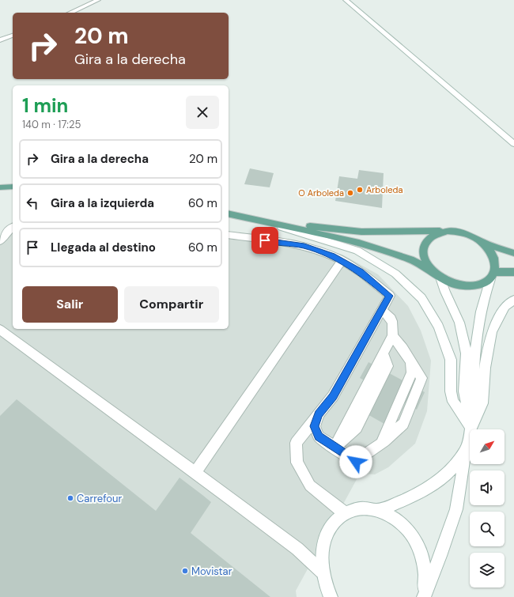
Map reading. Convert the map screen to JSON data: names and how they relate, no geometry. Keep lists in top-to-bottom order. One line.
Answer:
{"places":["Arboleda","O Arboleda","Carrefour","Movistar"],"north":"top right","page":{"turn":["20 m","Gira a la derecha"],"heading":["1 min","140 m · 17:25"],"list":[{"name":"Gira a la derecha","value":"20 m"},{"name":"Gira a la izquierda","value":"60 m"},{"name":"Llegada al destino","value":"60 m"}],"buttons":["Salir","Compartir"]}}
